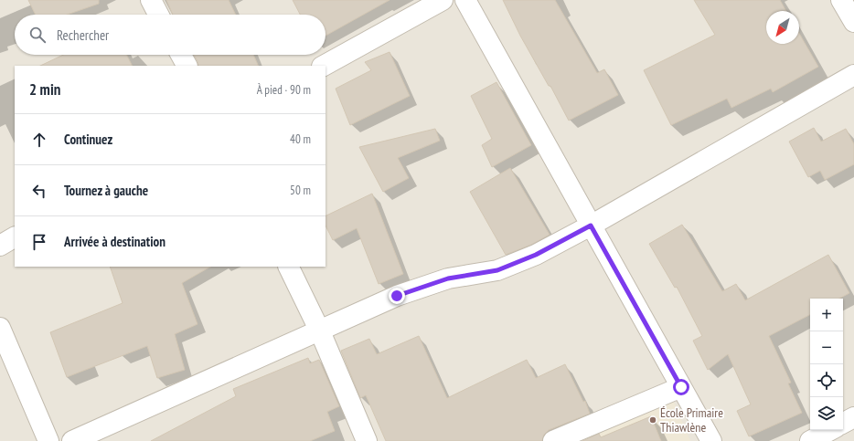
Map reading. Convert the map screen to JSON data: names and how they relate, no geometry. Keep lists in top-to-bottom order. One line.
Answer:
{"places":["École Primaire Thiawlène"],"north":"bottom left","page":{"search":"Rechercher","heading":["2 min","À pied · 90 m"],"list":[["Continuez","40 m"],["Tournez à gauche","50 m"],"Arrivée à destination"],"map_buttons":["+","−"]}}
